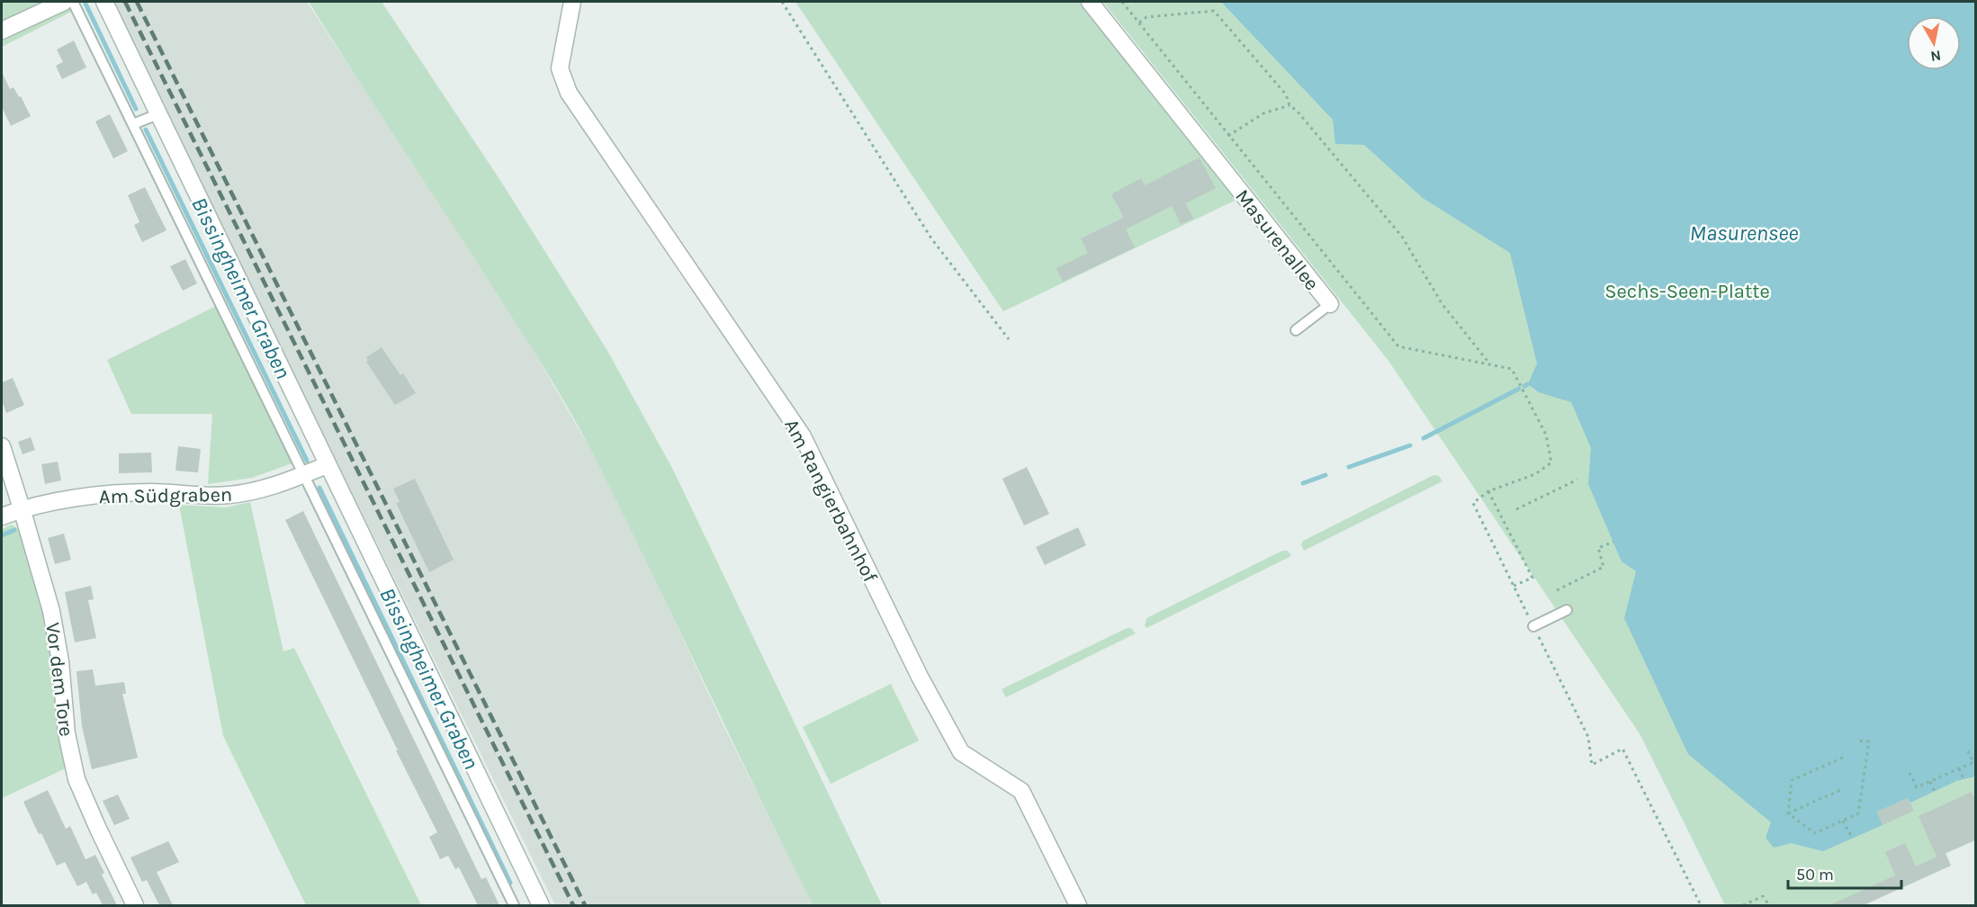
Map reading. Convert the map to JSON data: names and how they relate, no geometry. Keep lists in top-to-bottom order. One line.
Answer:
{"streets":{"street":["Masurenallee","Am Südgraben","Am Rangierbahnhof","Vor dem Tore"]},"crossings":[["Am Südgraben","Vor dem Tore"]],"water":["Masurensee","Bissingheimer Graben"],"parks":["Sechs-Seen-Platte"],"scale_bar":"50 m","north":"bottom"}
